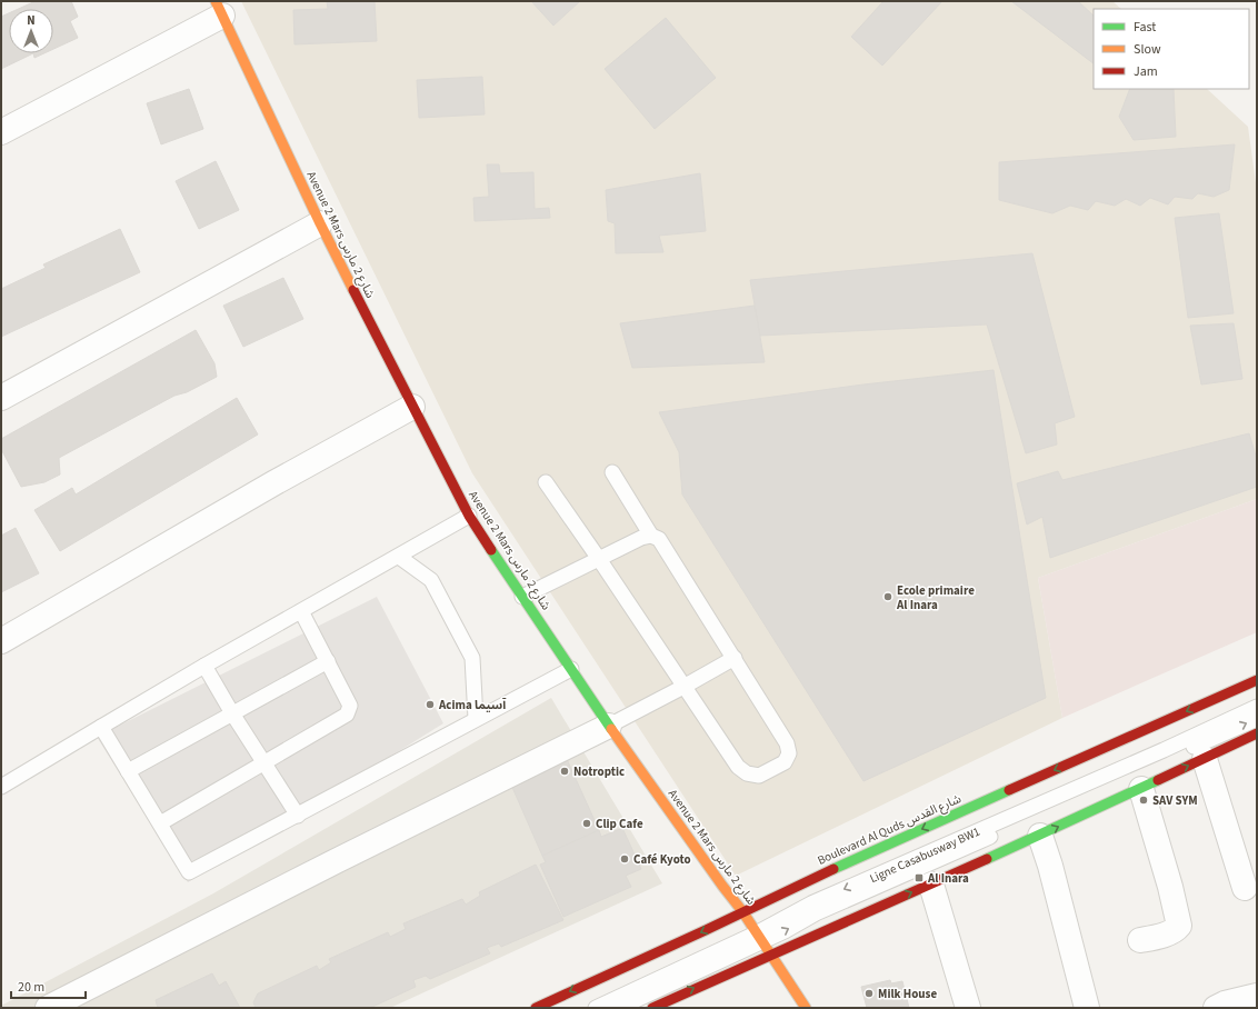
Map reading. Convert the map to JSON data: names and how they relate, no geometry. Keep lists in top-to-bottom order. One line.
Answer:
{"streets":{"main road":["Avenue 2 Mars شارع 2 مارس","Boulevard Al Quds شارع القدس"],"lane":["Ligne Casabusway BW1"]},"crossings":[["Avenue 2 Mars شارع 2 مارس","Boulevard Al Quds شارع القدس"],["Avenue 2 Mars شارع 2 مارس","Ligne Casabusway BW1"]],"places":{"other":["Ecole primaire Al Inara","Acima آسيما","Notroptic","SAV SYM","Clip Cafe","Café Kyoto","Milk House"],"transit":["Al Inara"]},"legend":["Fast","Slow","Jam"],"scale_bar":"20 m","north":"top"}
